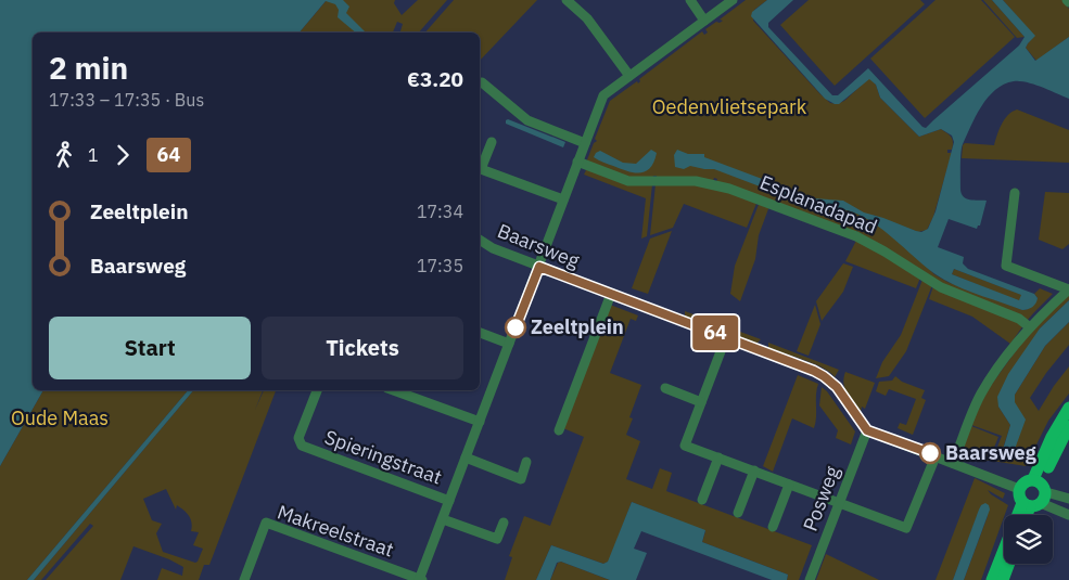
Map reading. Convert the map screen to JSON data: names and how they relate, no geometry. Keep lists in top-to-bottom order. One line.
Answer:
{"streets":{"street":["Esplanadapad","Baarsweg","Spieringstraat","Posweg","Makreelstraat"]},"crossings":[["Baarsweg","Posweg"]],"parks":["Oedenvlietsepark","Oude Maas"],"places":["Zeeltplein","Baarsweg"],"lines":["bus line 64"],"page":{"on_map":"64","heading":["2 min","17:33 – 17:35 · Bus","€3.20"],"legs":["1","64"],"list":[{"name":"Zeeltplein","value":"17:34"},{"name":"Baarsweg","value":"17:35"}],"buttons":["Start","Tickets"]}}
